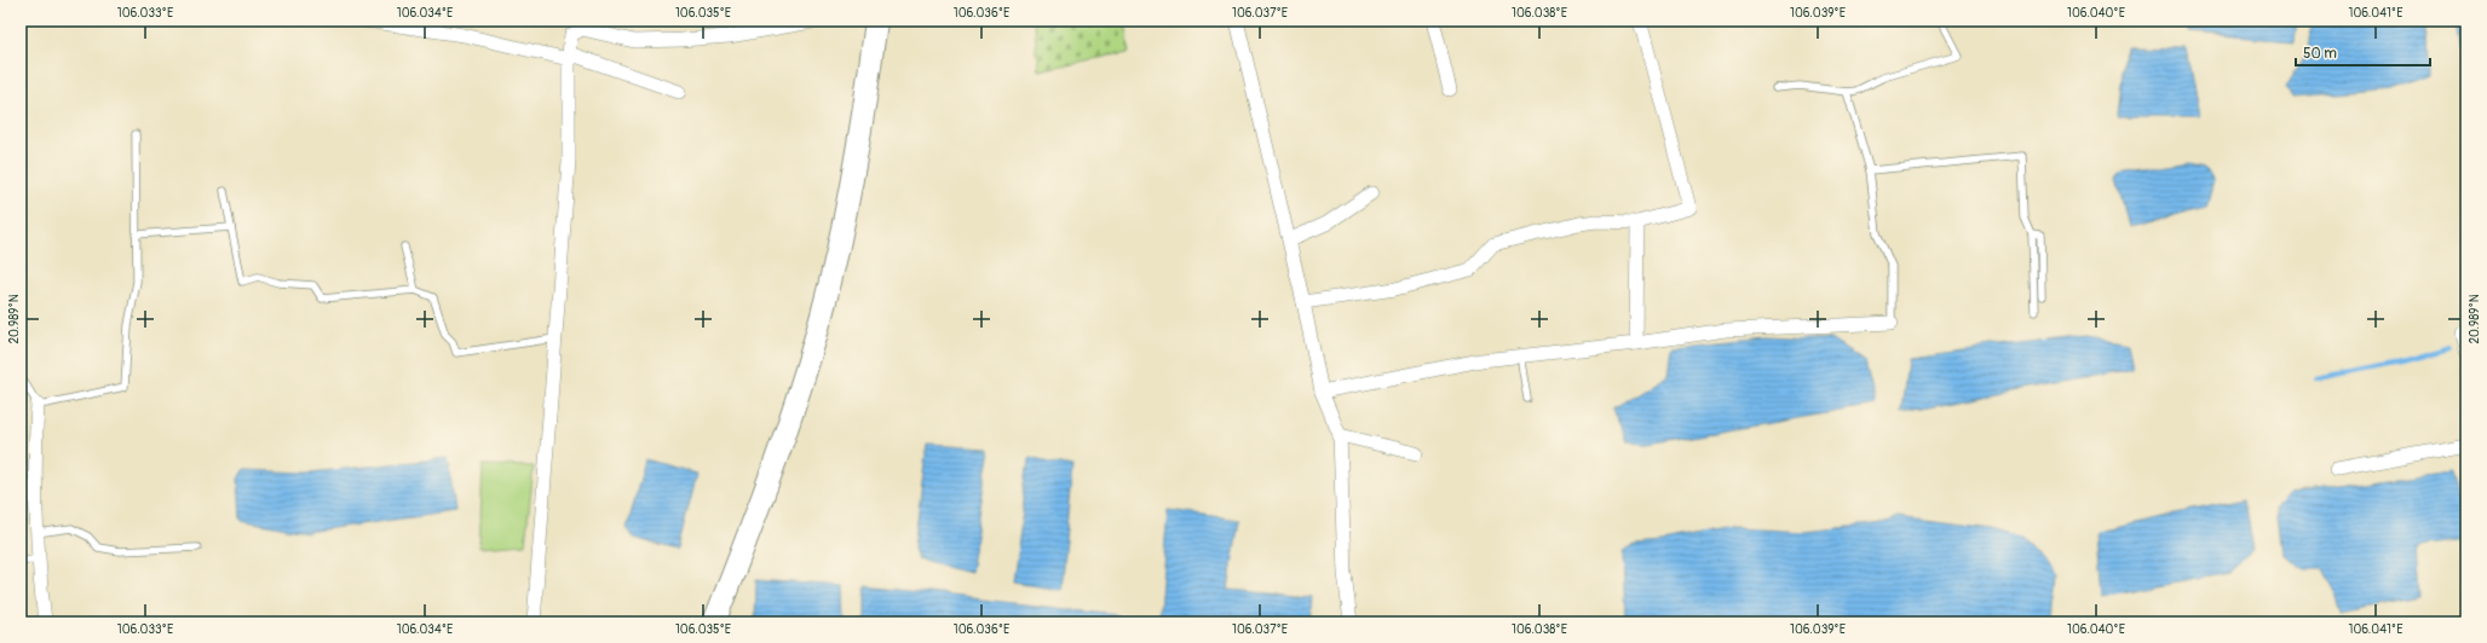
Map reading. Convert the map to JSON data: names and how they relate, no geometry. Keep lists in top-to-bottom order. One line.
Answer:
{"scale_bar":"50 m","coordinates":["106.033°E","106.034°E","106.035°E","106.036°E","106.037°E","106.038°E","106.039°E","106.040°E","106.041°E","20.989°N"]}
